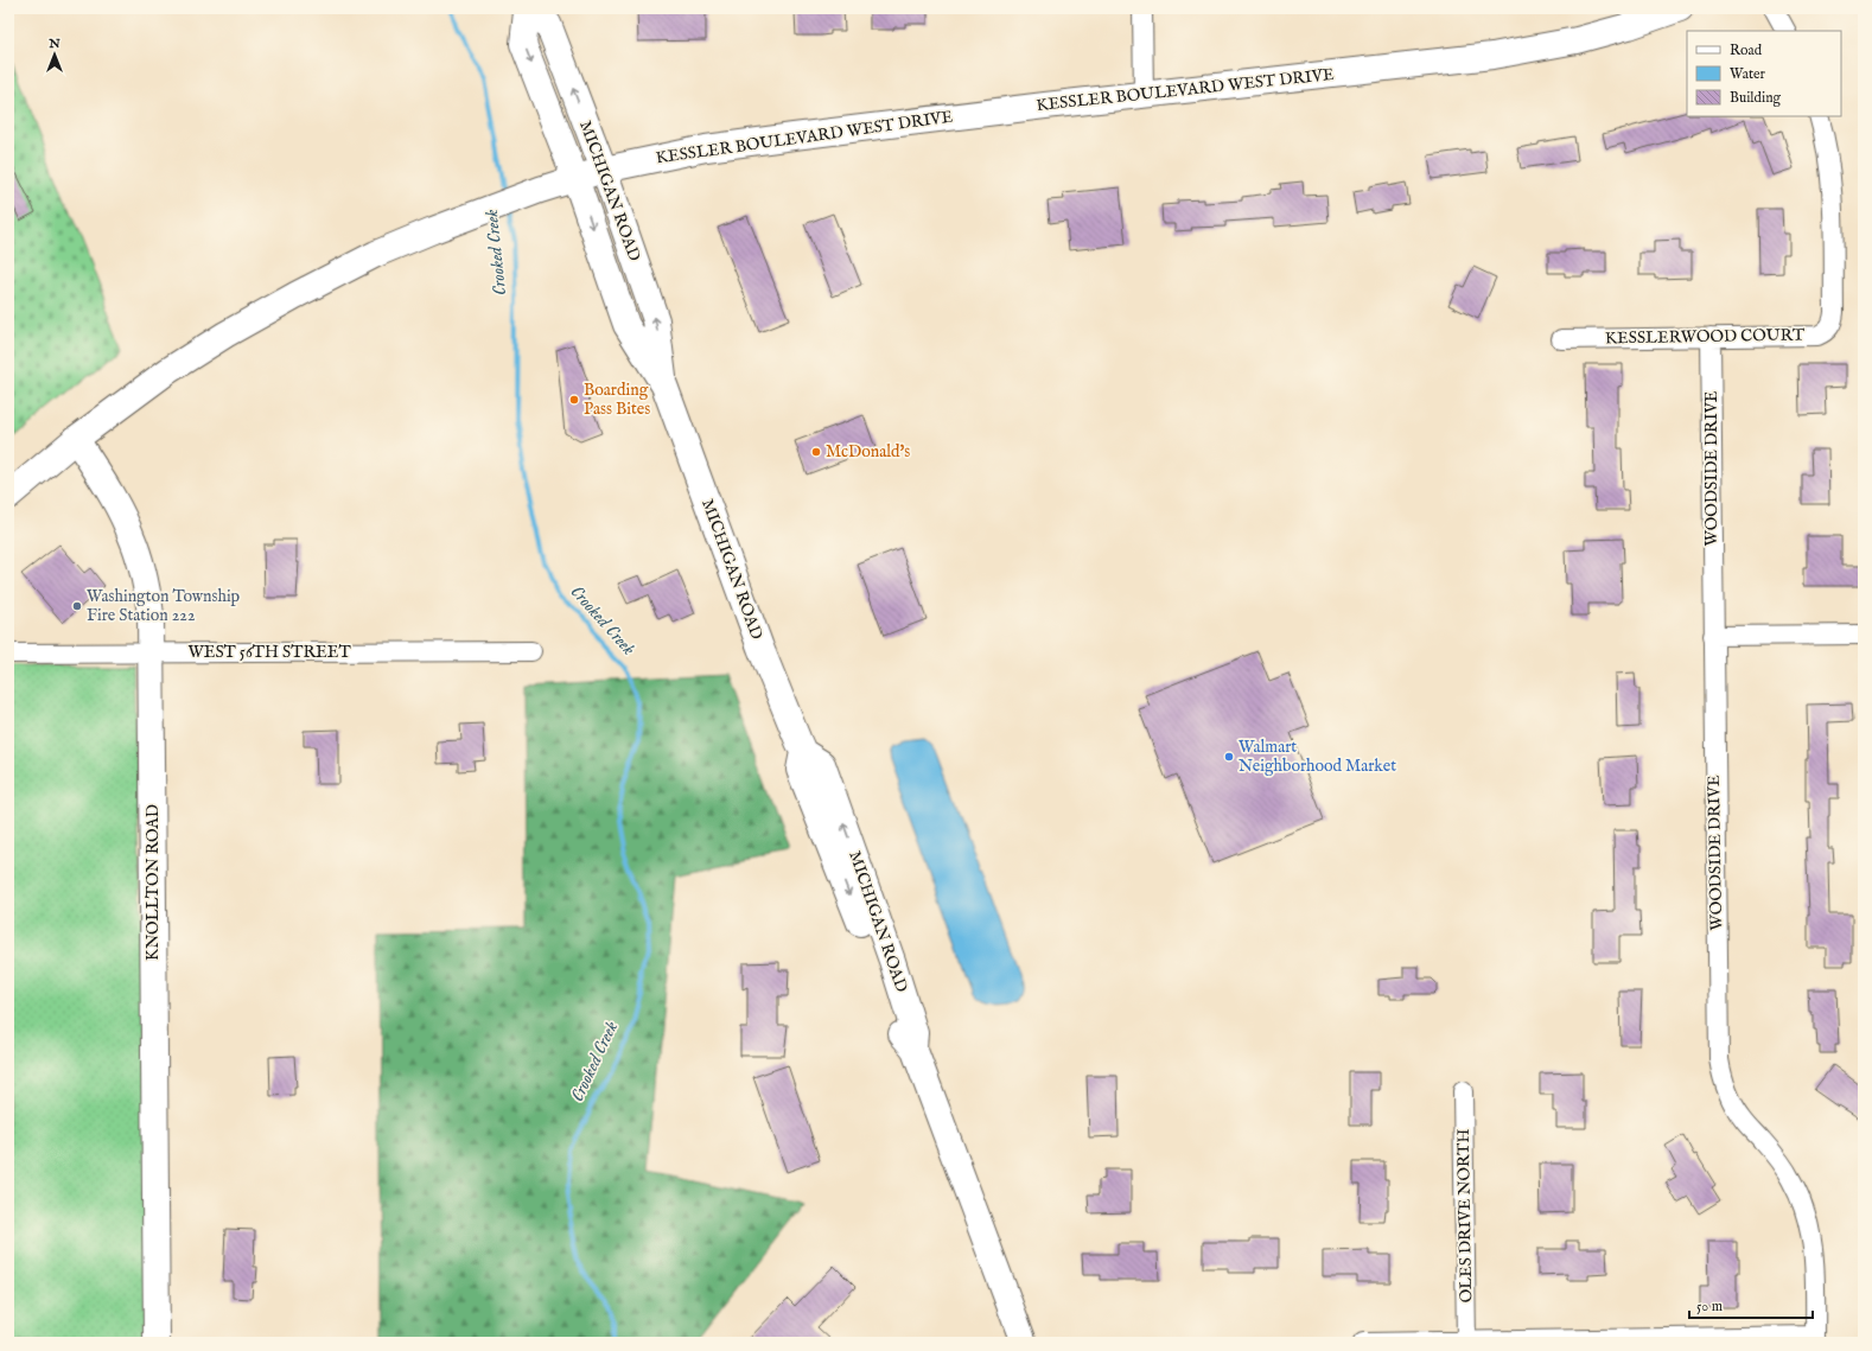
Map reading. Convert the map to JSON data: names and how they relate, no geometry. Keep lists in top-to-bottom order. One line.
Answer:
{"streets":{"main road":["KESSLER BOULEVARD WEST DRIVE","MICHIGAN ROAD","KNOLLTON ROAD"],"street":["KESSLERWOOD COURT","WOODSIDE DRIVE","WEST 56TH STREET","OLES DRIVE NORTH"]},"crossings":[["KESSLER BOULEVARD WEST DRIVE","MICHIGAN ROAD"],["KESSLER BOULEVARD WEST DRIVE","KNOLLTON ROAD"],["KESSLERWOOD COURT","WOODSIDE DRIVE"],["WEST 56TH STREET","KNOLLTON ROAD"]],"water":["Crooked Creek"],"places":["Boarding Pass Bites","McDonald's","Washington Township Fire Station 222","Walmart Neighborhood Market"],"legend":["Road","Water","Building"],"scale_bar":"50 m","north":"top"}
